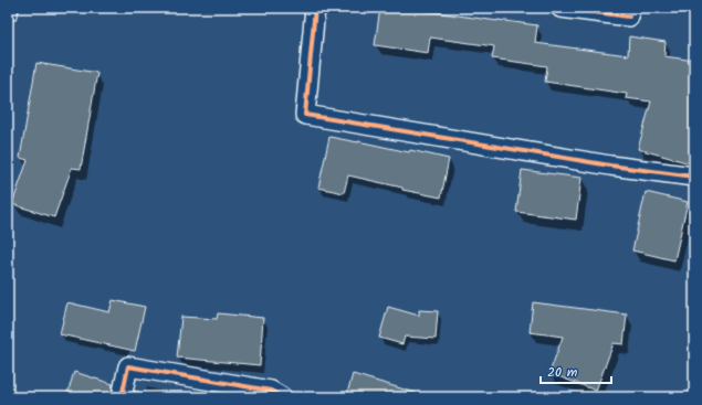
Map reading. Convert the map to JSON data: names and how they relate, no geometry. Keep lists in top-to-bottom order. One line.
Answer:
{"scale_bar":"20 m"}
